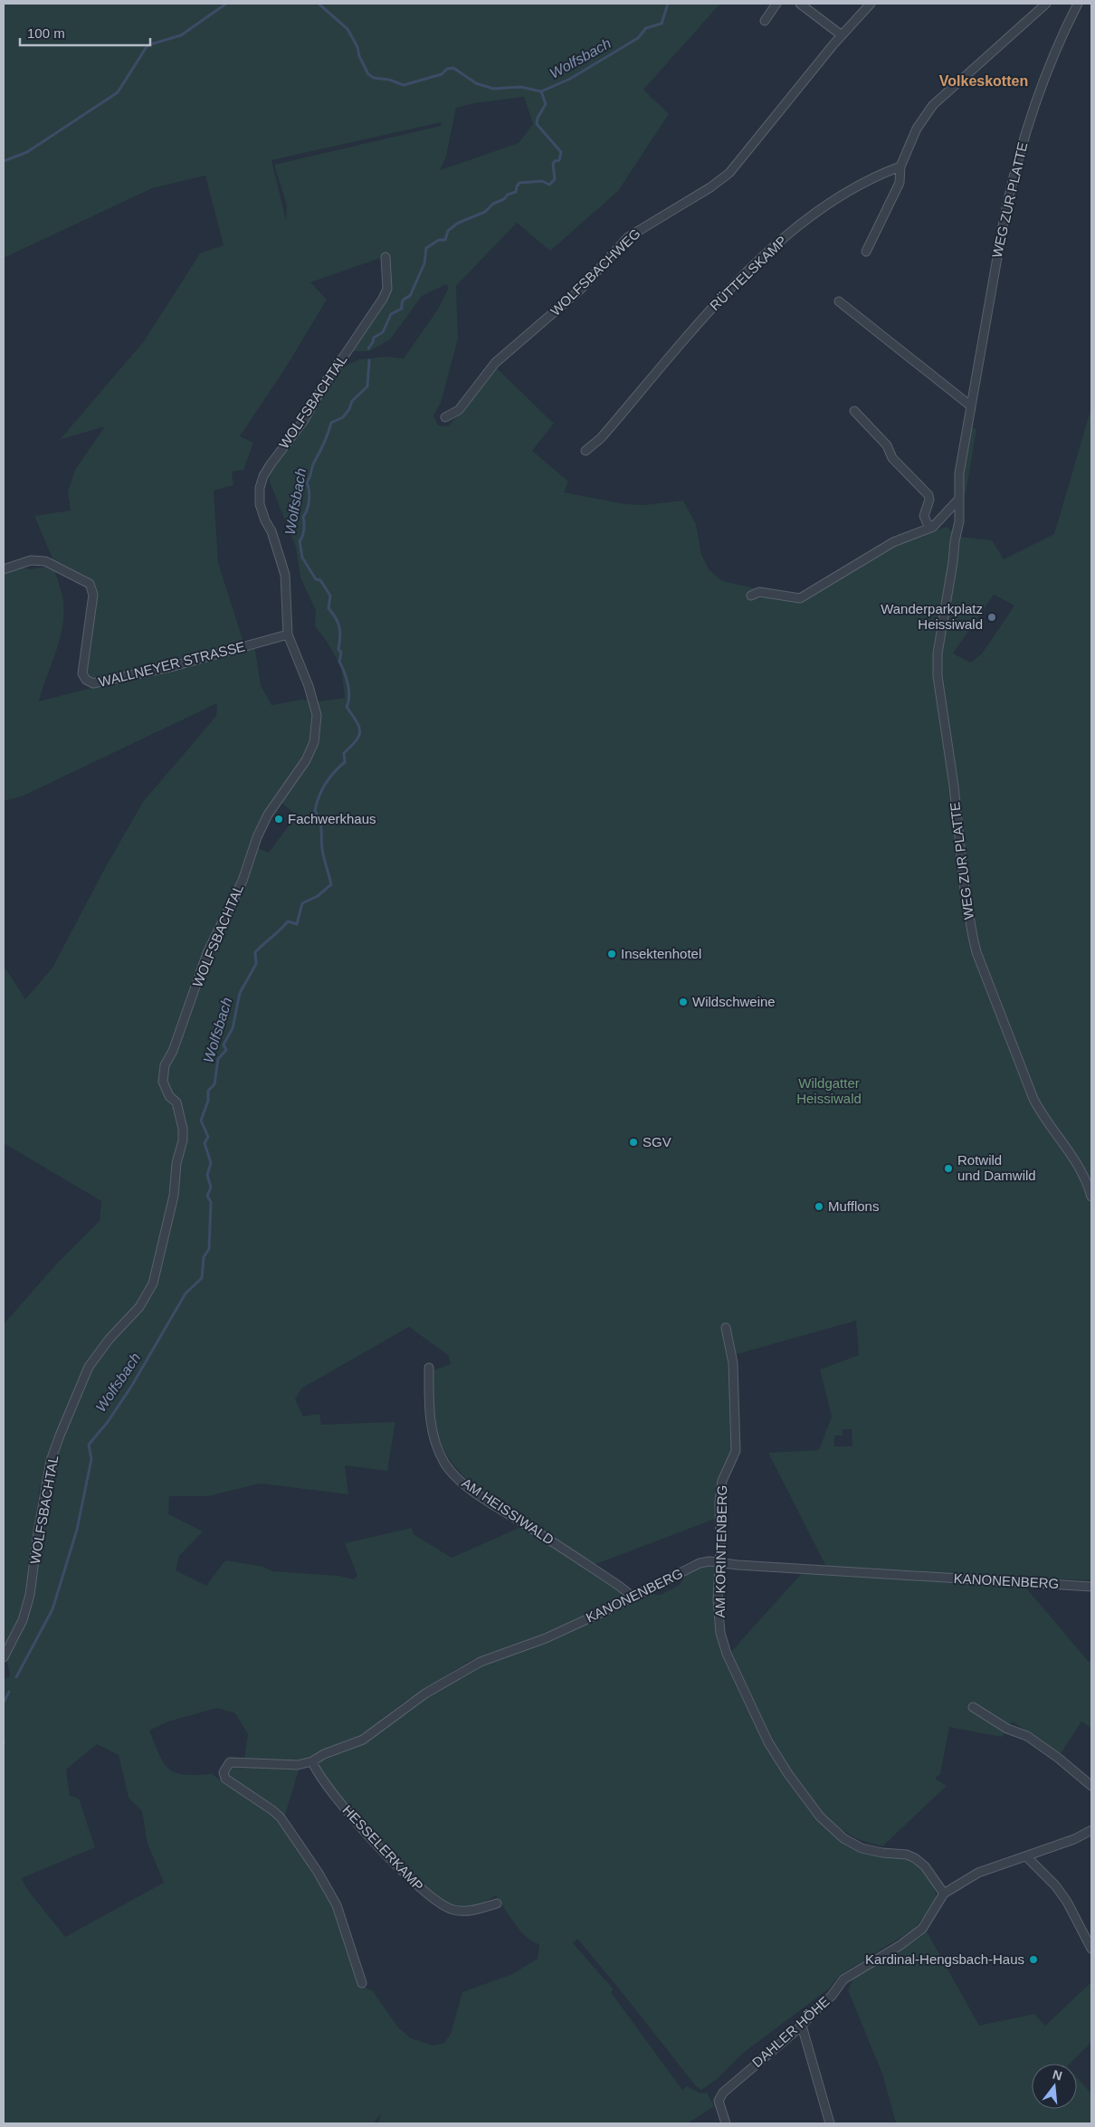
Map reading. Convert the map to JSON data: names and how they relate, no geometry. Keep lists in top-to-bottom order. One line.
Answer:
{"streets":{"street":["WEG ZUR PLATTE","WOLFSBACHWEG","RÜTTELSKAMP","WOLFSBACHTAL","WALLNEYER STRASSE","AM HEISSIWALD","AM KORINTENBERG","KANONENBERG","HESSELERKAMP","DAHLER HÖHE"]},"crossings":[["WOLFSBACHTAL","WALLNEYER STRASSE"],["AM HEISSIWALD","KANONENBERG"],["AM KORINTENBERG","KANONENBERG"],["AM KORINTENBERG","DAHLER HÖHE"],["KANONENBERG","HESSELERKAMP"]],"districts":["Volkeskotten"],"water":["Wolfsbach"],"parks":["Wildgatter Heissiwald"],"places":["Wanderparkplatz Heissiwald","Fachwerkhaus","Insektenhotel","Wildschweine","SGV","Rotwild und Damwild","Mufflons","Kardinal-Hengsbach-Haus"],"scale_bar":"100 m","north":"top"}
